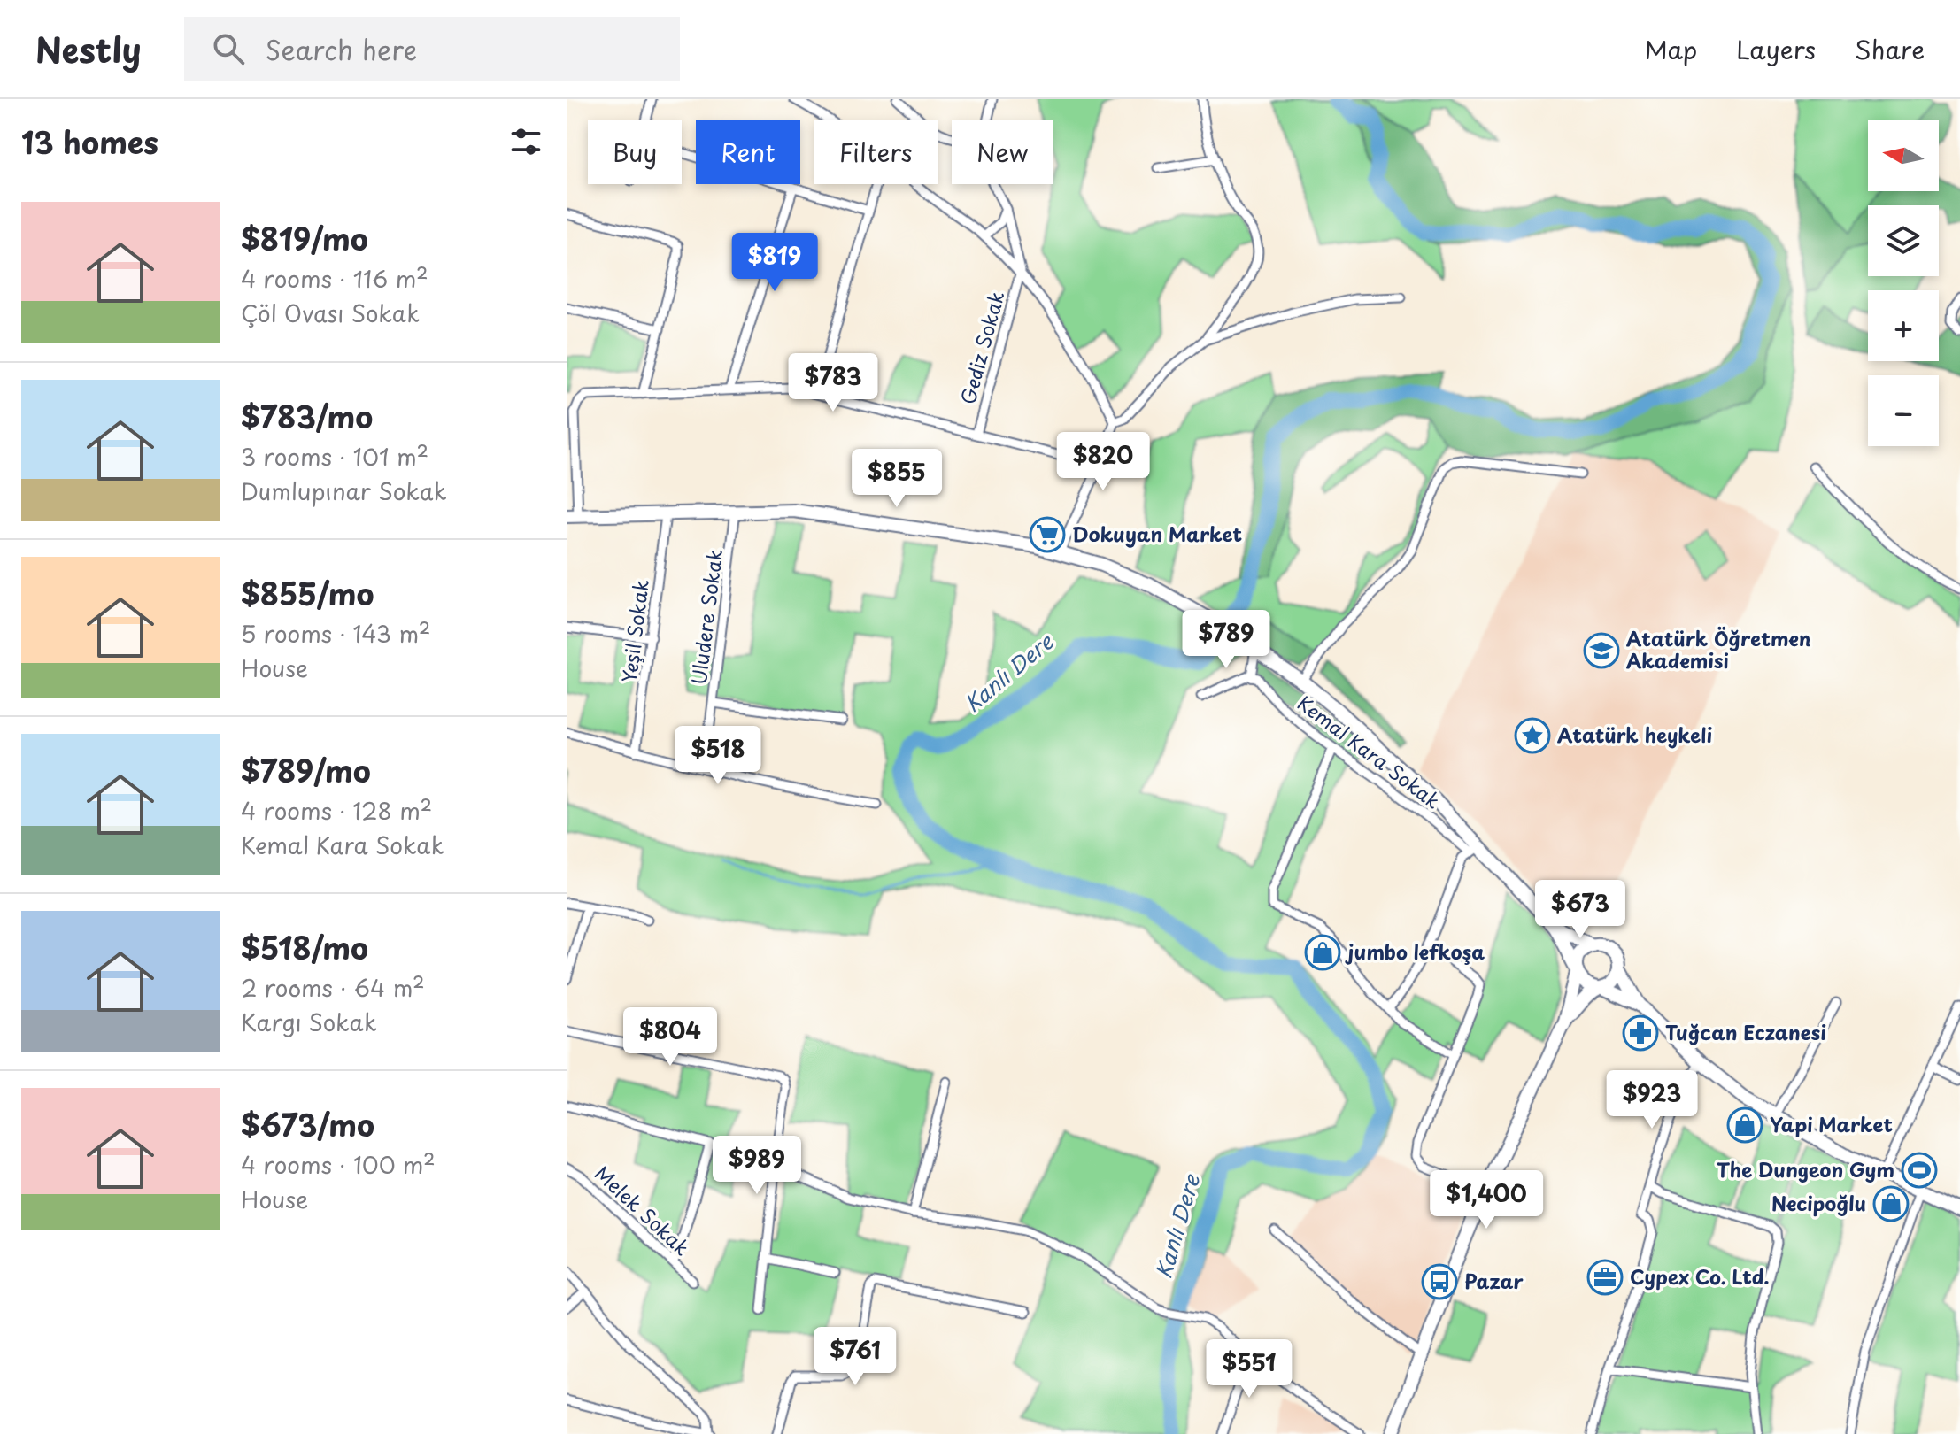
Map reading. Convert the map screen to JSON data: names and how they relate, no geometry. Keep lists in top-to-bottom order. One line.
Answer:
{"streets":{"street":["Gediz Sokak","Uludere Sokak","Yeşil Sokak","Kemal Kara Sokak","Melek Sokak"]},"water":["Kanlı Dere"],"places":{"supermarket":["Dokuyan Market"],"school or university":["Atatürk Öğretmen Akademisi"],"place":["Atatürk heykeli"],"shop":["jumbo lefkoşa","Yapi Market","Necipoğlu"],"pharmacy":["Tuğcan Eczanesi"],"sports":["The Dungeon Gym"],"office":["Cypex Co. Ltd."],"bus stop":["Pazar"]},"north":"left","page":{"header":"Nestly","search":"Search here","nav":["Map","Layers","Share"],"heading":"13 homes","map_buttons":["+","−"],"chip":["Buy","Rent","Filters","New"],"list":[{"name":"$819/mo","note":"4 rooms · 116 m² · Çöl Ovası Sokak"},{"name":"$783/mo","note":"3 rooms · 101 m² · Dumlupınar Sokak"},{"name":"$855/mo","note":"5 rooms · 143 m² · House"},{"name":"$789/mo","note":"4 rooms · 128 m² · Kemal Kara Sokak"},{"name":"$518/mo","note":"2 rooms · 64 m² · Kargı Sokak"},{"name":"$673/mo","note":"4 rooms · 100 m² · House"}],"price":["$819","$783","$820","$855","$789","$518","$673","$804","$923","$989","$1,400","$761","$551"]}}
